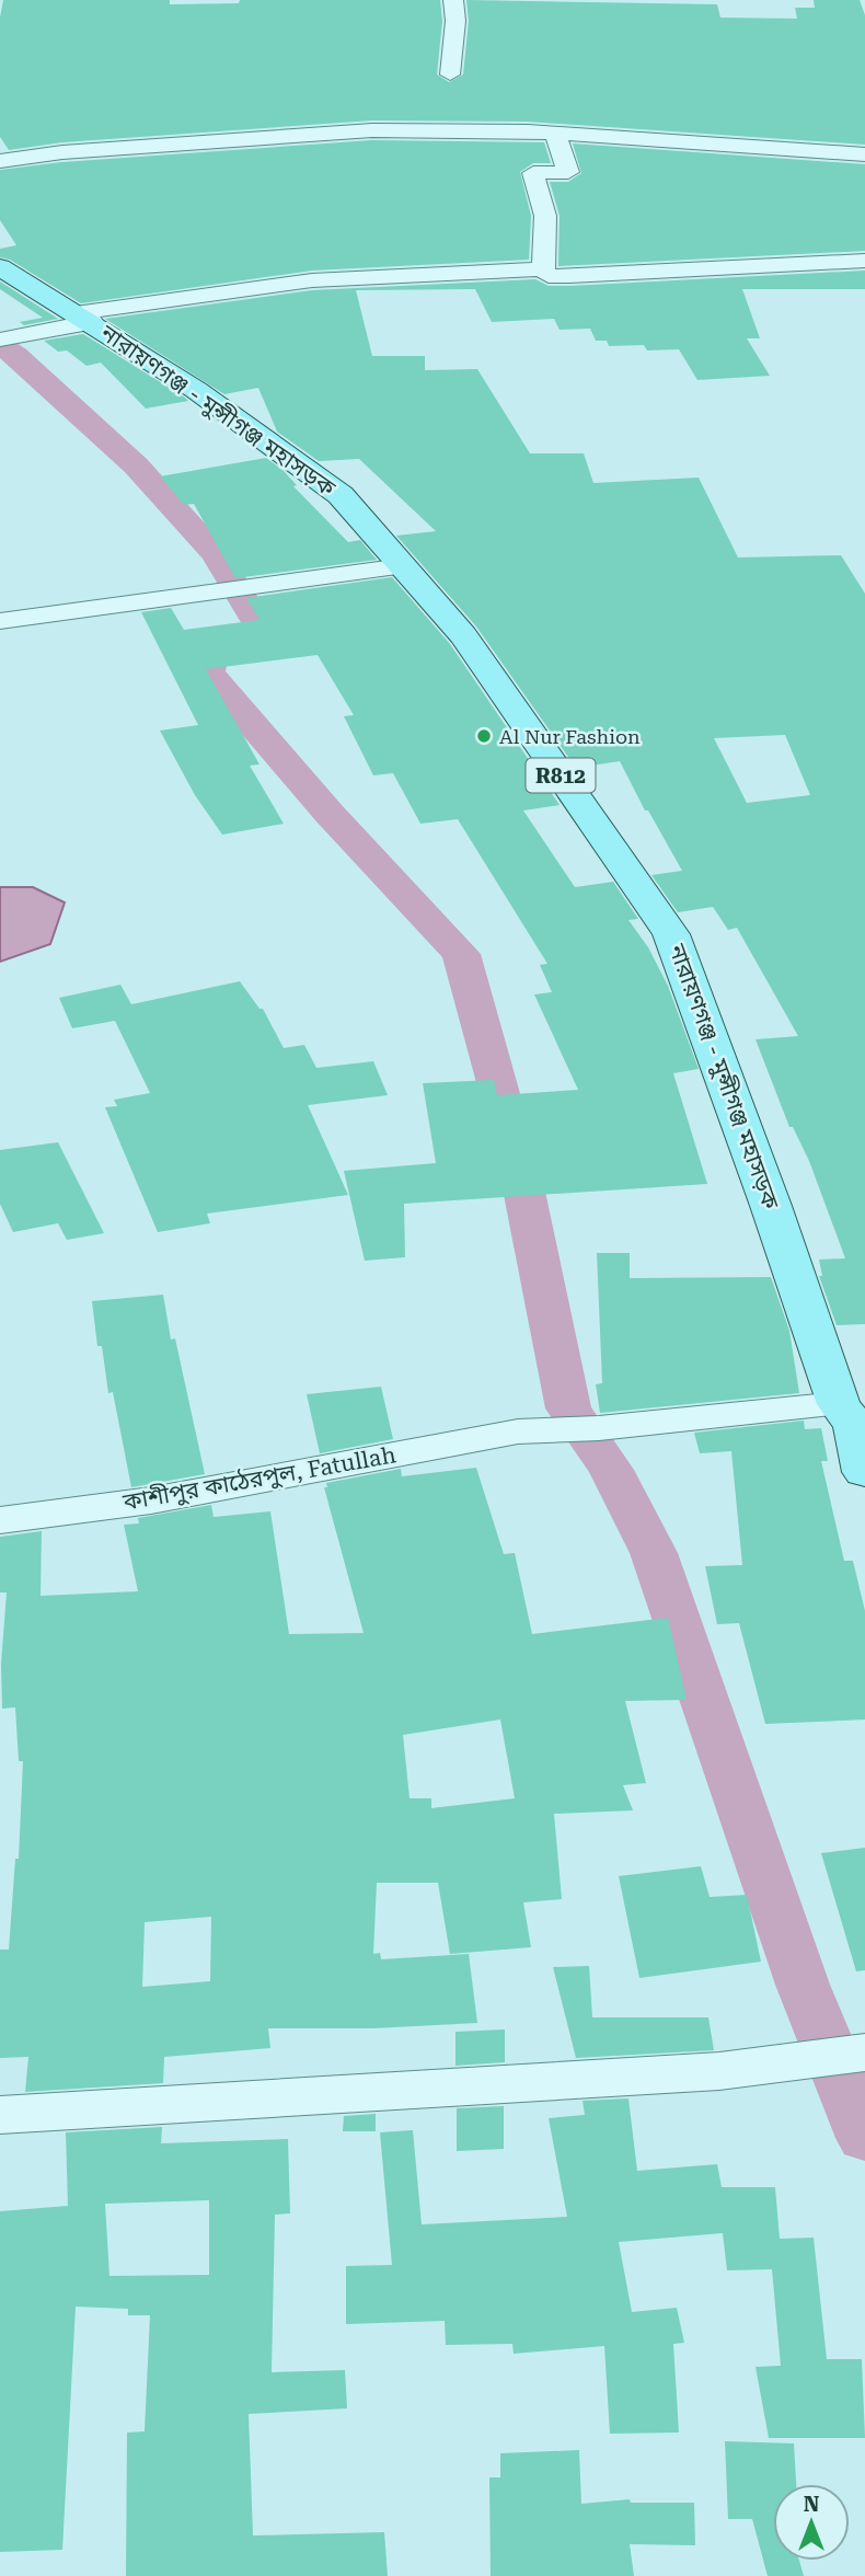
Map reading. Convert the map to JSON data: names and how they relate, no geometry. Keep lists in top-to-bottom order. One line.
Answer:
{"streets":{"main road":["নারায়ণগঞ্জ - মুন্সীগঞ্জ মহাসড়ক","R812"],"street":["কাশীপুর কাঠেরপুল, Fatullah"]},"crossings":[["নারায়ণগঞ্জ - মুন্সীগঞ্জ মহাসড়ক","কাশীপুর কাঠেরপুল, Fatullah"]],"places":["Al Nur Fashion"],"north":"top"}
